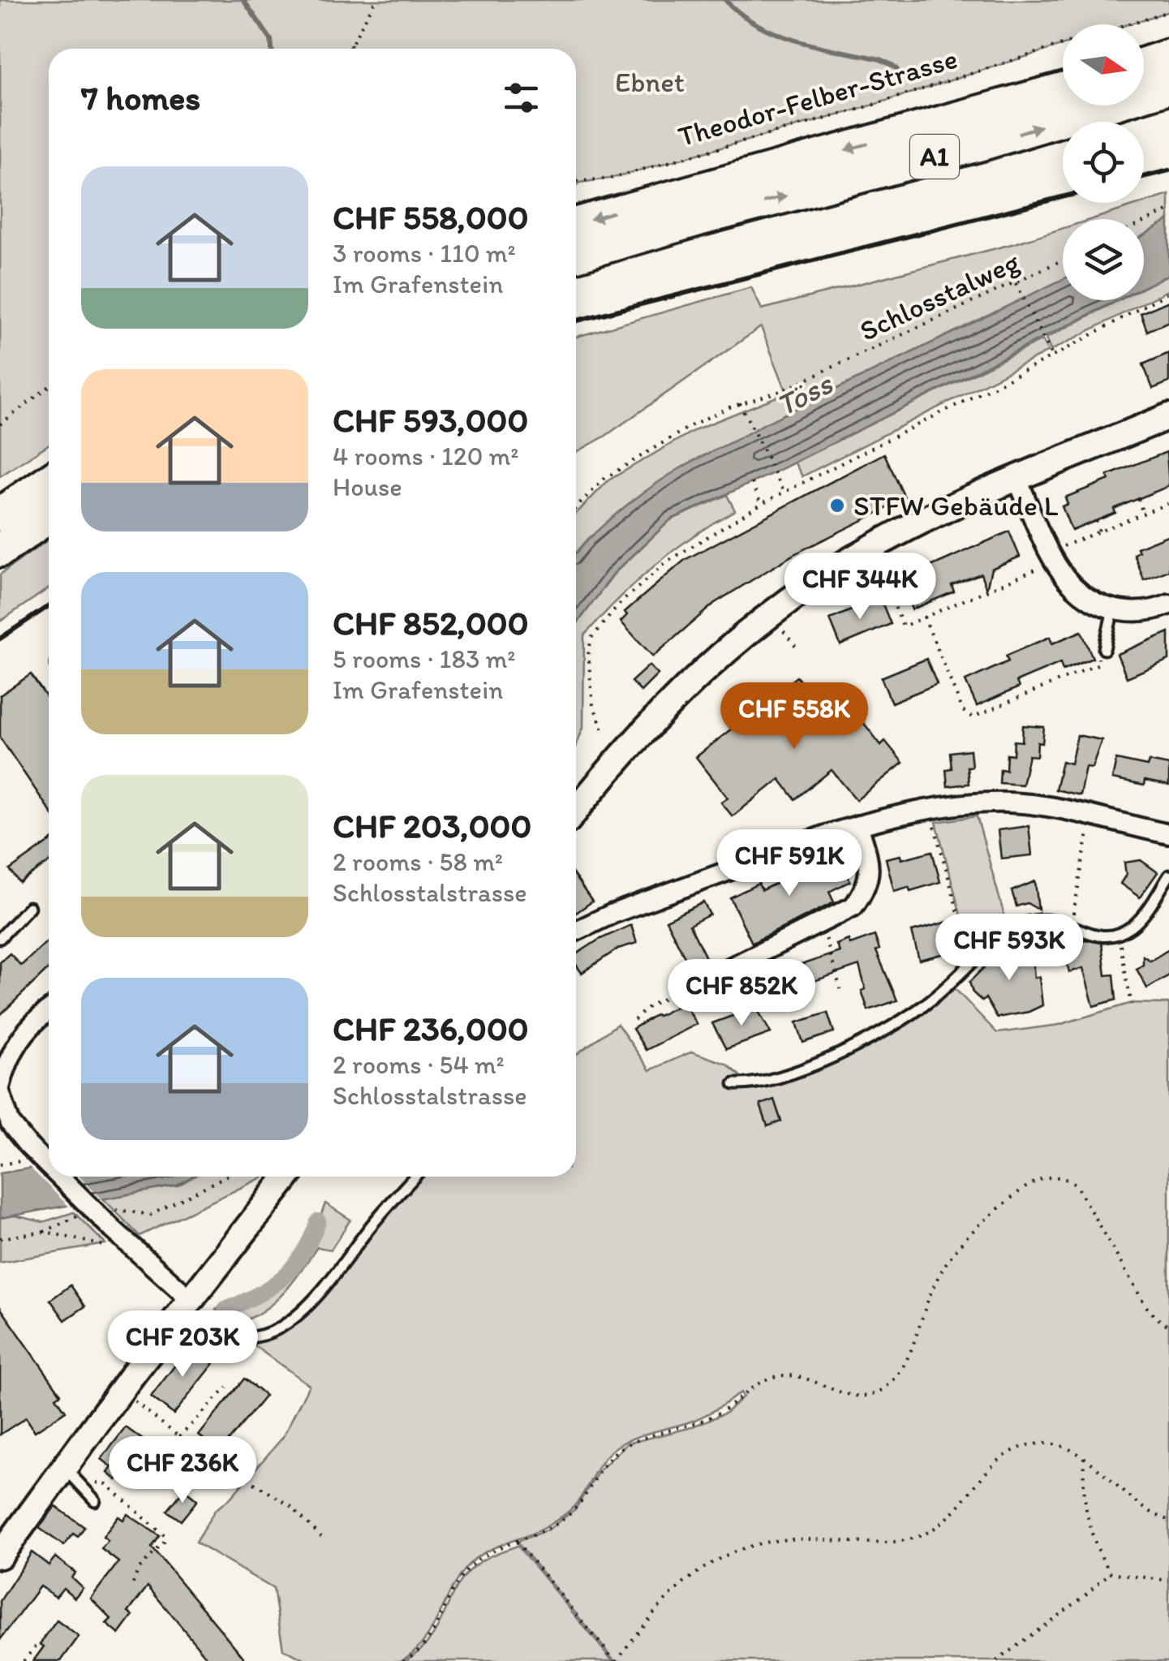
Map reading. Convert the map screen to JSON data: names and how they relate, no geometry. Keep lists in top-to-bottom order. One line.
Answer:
{"streets":{"highway":["A1"],"path":["Theodor-Felber-Strasse","Schlosstalweg"]},"water":["Töss"],"parks":["Ebnet"],"places":["STFW Gebäude L"],"north":"right","page":{"heading":"7 homes","list":[{"name":"CHF 558,000","note":"3 rooms · 110 m² · Im Grafenstein"},{"name":"CHF 593,000","note":"4 rooms · 120 m² · House"},{"name":"CHF 852,000","note":"5 rooms · 183 m² · Im Grafenstein"},{"name":"CHF 203,000","note":"2 rooms · 58 m² · Schlosstalstrasse"},{"name":"CHF 236,000","note":"2 rooms · 54 m² · Schlosstalstrasse"}],"price":["CHF 344K","CHF 558K","CHF 591K","CHF 593K","CHF 852K","CHF 203K","CHF 236K"]}}
